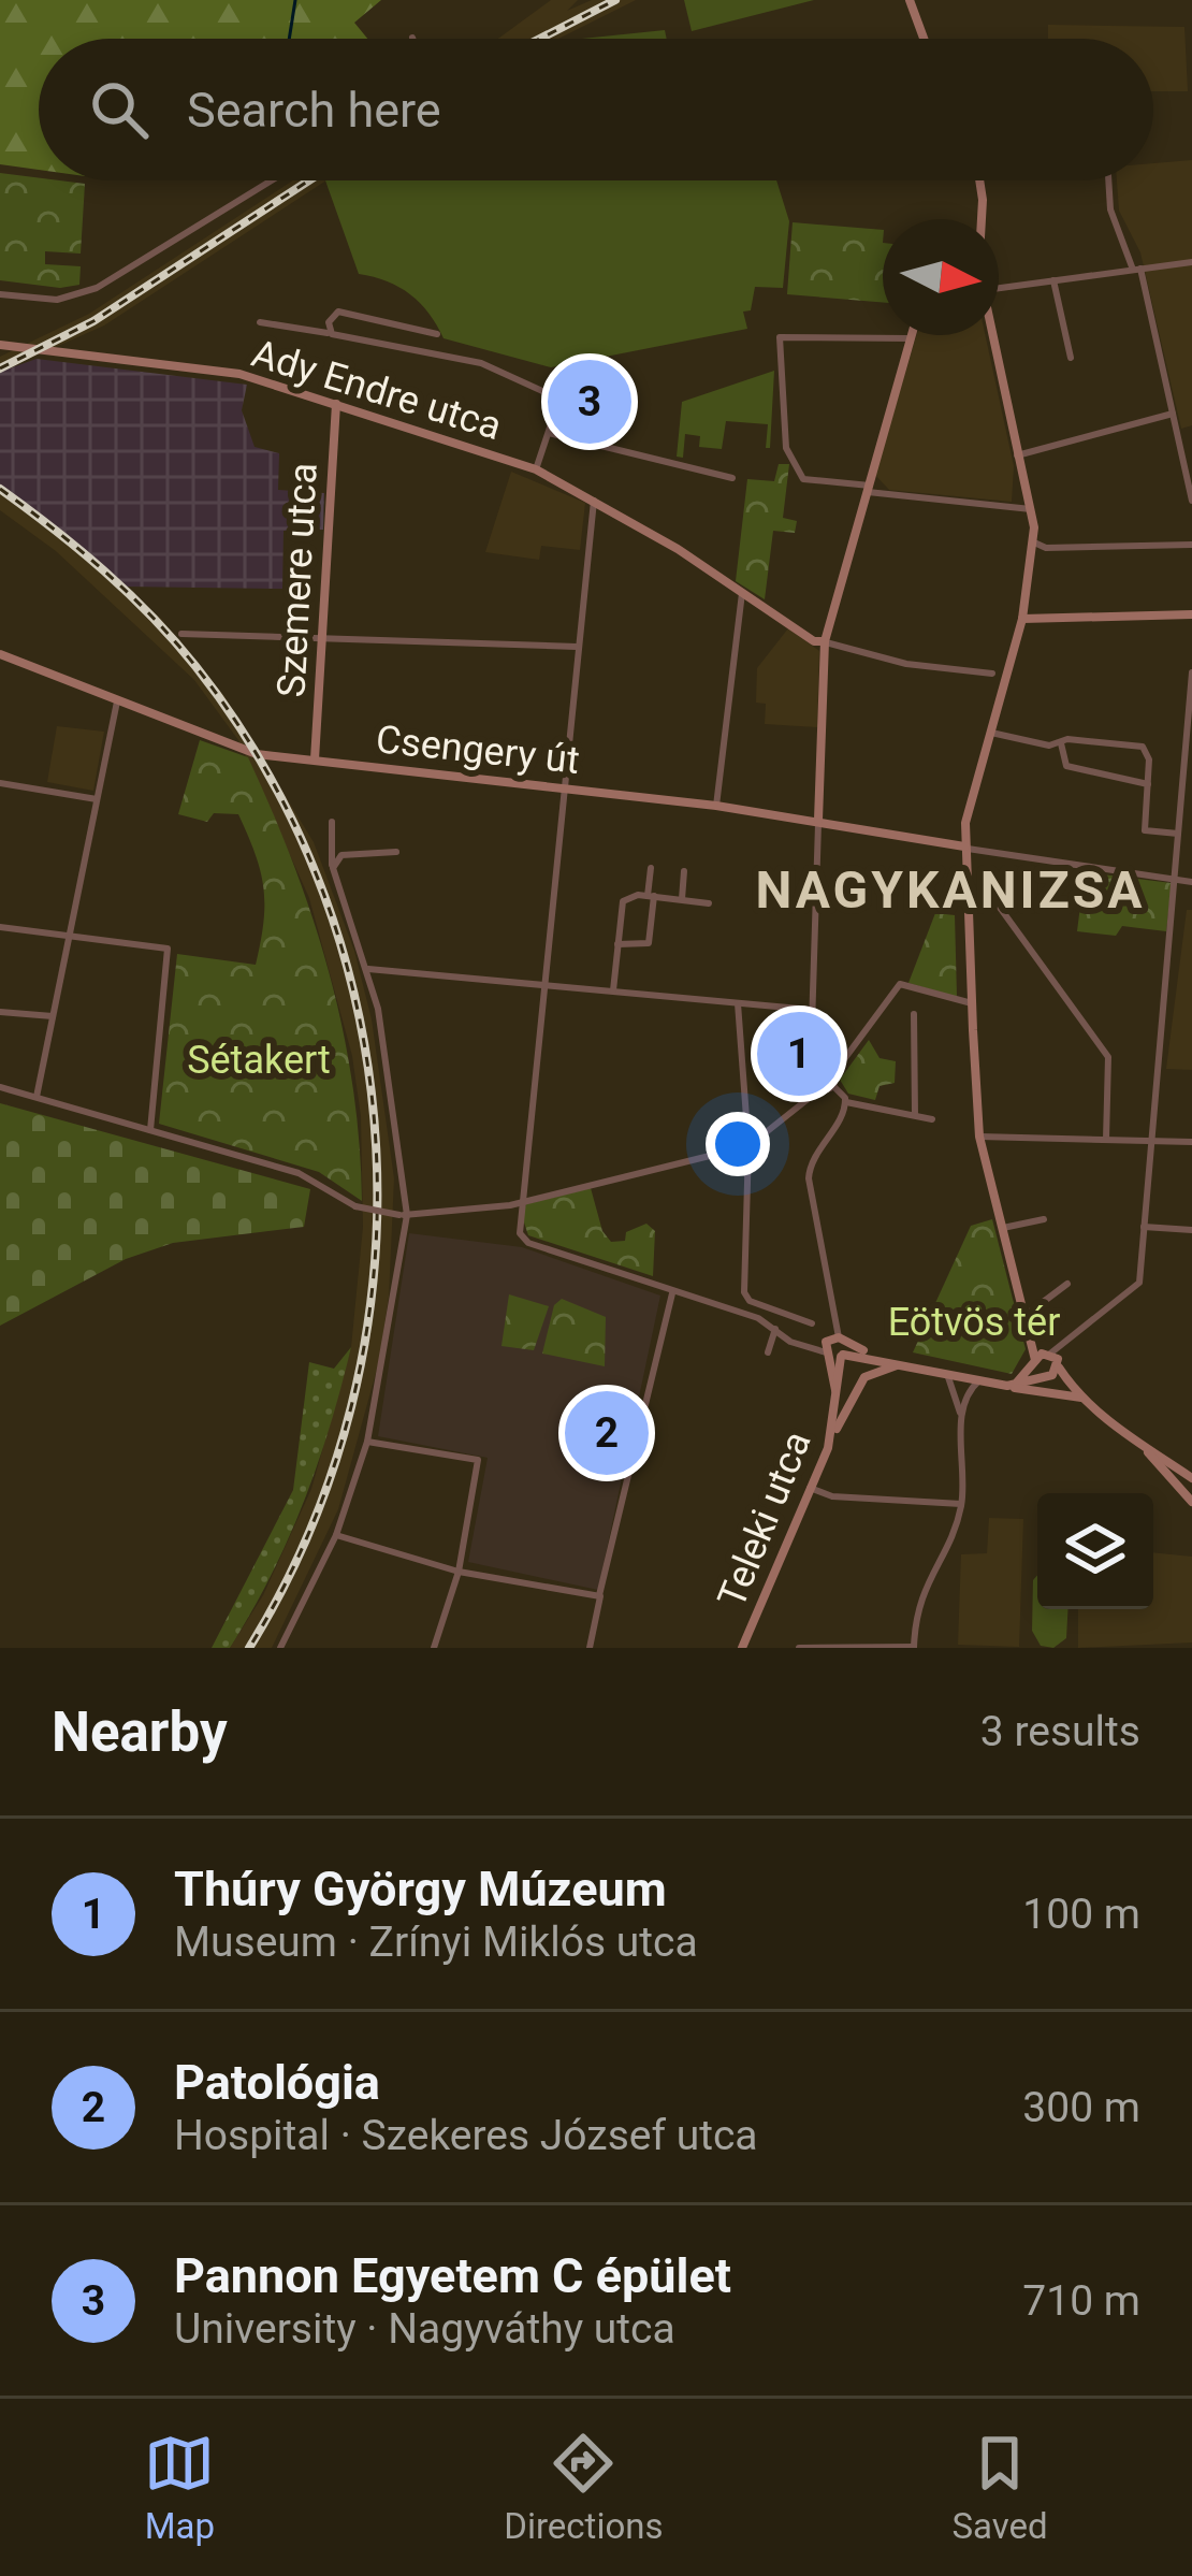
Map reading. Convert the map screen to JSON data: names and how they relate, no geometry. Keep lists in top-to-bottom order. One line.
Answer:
{"streets":{"street":["Ady Endre utca","Szemere utca","Csengery út","Teleki utca"]},"crossings":[["Ady Endre utca","Szemere utca"],["Szemere utca","Csengery út"]],"districts":["NAGYKANIZSA"],"parks":["Sétakert","Eötvös tér"],"north":"right","page":{"search":"Search here","pins":["3","1","2"],"heading":["Nearby","3 results"],"list":[{"mark":"1","name":"Thúry György Múzeum","note":"Museum · Zrínyi Miklós utca","value":"100 m"},{"mark":"2","name":"Patológia","note":"Hospital · Szekeres József utca","value":"300 m"},{"mark":"3","name":"Pannon Egyetem C épület","note":"University · Nagyváthy utca","value":"710 m"}],"nav":["Map","Directions","Saved"]}}
